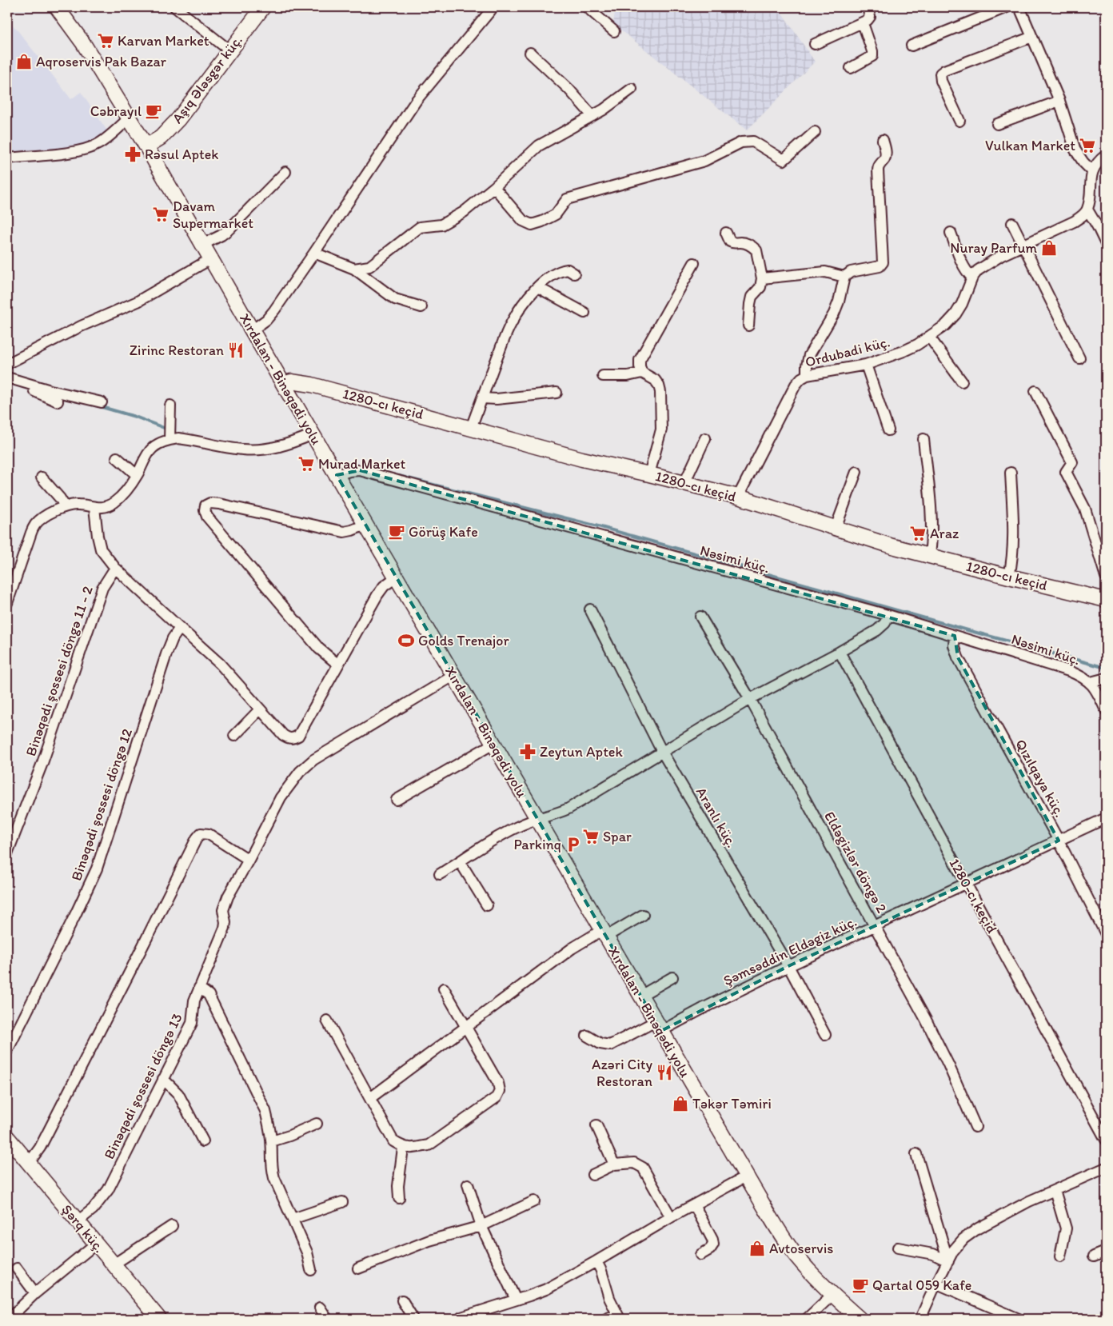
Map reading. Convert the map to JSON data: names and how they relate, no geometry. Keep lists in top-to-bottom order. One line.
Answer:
{"streets":{"main road":["Aşıq Ələsgər küç.","Xırdalan - Binəqədi yolu","1280-cı keçid","Şərq küç."],"street":["Ordubadi küç.","Nəsimi küç.","Binəqədi şossesi döngə 11 - 2","Qızılqaya küç.","Binəqədi şossesi döngə 12","Aranlı küç.","Eldəgizlər döngə 2","Şəmsəddin Eldəgiz küç.","Binəqədi şossesi döngə 13"]},"crossings":[["Aşıq Ələsgər küç.","Xırdalan - Binəqədi yolu"],["Ordubadi küç.","1280-cı keçid"],["Xırdalan - Binəqədi yolu","1280-cı keçid"],["Xırdalan - Binəqədi yolu","Nəsimi küç."],["Xırdalan - Binəqədi yolu","Şəmsəddin Eldəgiz küç."],["Xırdalan - Binəqədi yolu","Binəqədi şossesi döngə 13"],["1280-cı keçid","Şəmsəddin Eldəgiz küç."],["Nəsimi küç.","Qızılqaya küç."],["Qızılqaya küç.","Şəmsəddin Eldəgiz küç."],["Aranlı küç.","Şəmsəddin Eldəgiz küç."],["Eldəgizlər döngə 2","Şəmsəddin Eldəgiz küç."],["Binəqədi şossesi döngə 13","Şərq küç."]],"places":{"supermarket":["Karvan Market","Vulkan Market","Davam Supermarket","Murad Market","Araz","Spar"],"shop":["Aqroservis Pak Bazar","Nuray Parfum","Təkər Təmiri","Avtoservis"],"cafe":["Cəbrayıl","Görüş Kafe","Qartal 059 Kafe"],"pharmacy":["Rəsul Aptek","Zeytun Aptek"],"restaurant":["Zirinc Restoran","Azəri City Restoran"],"sports":["Golds Trenajor"],"parking":["Parkinq"]}}
